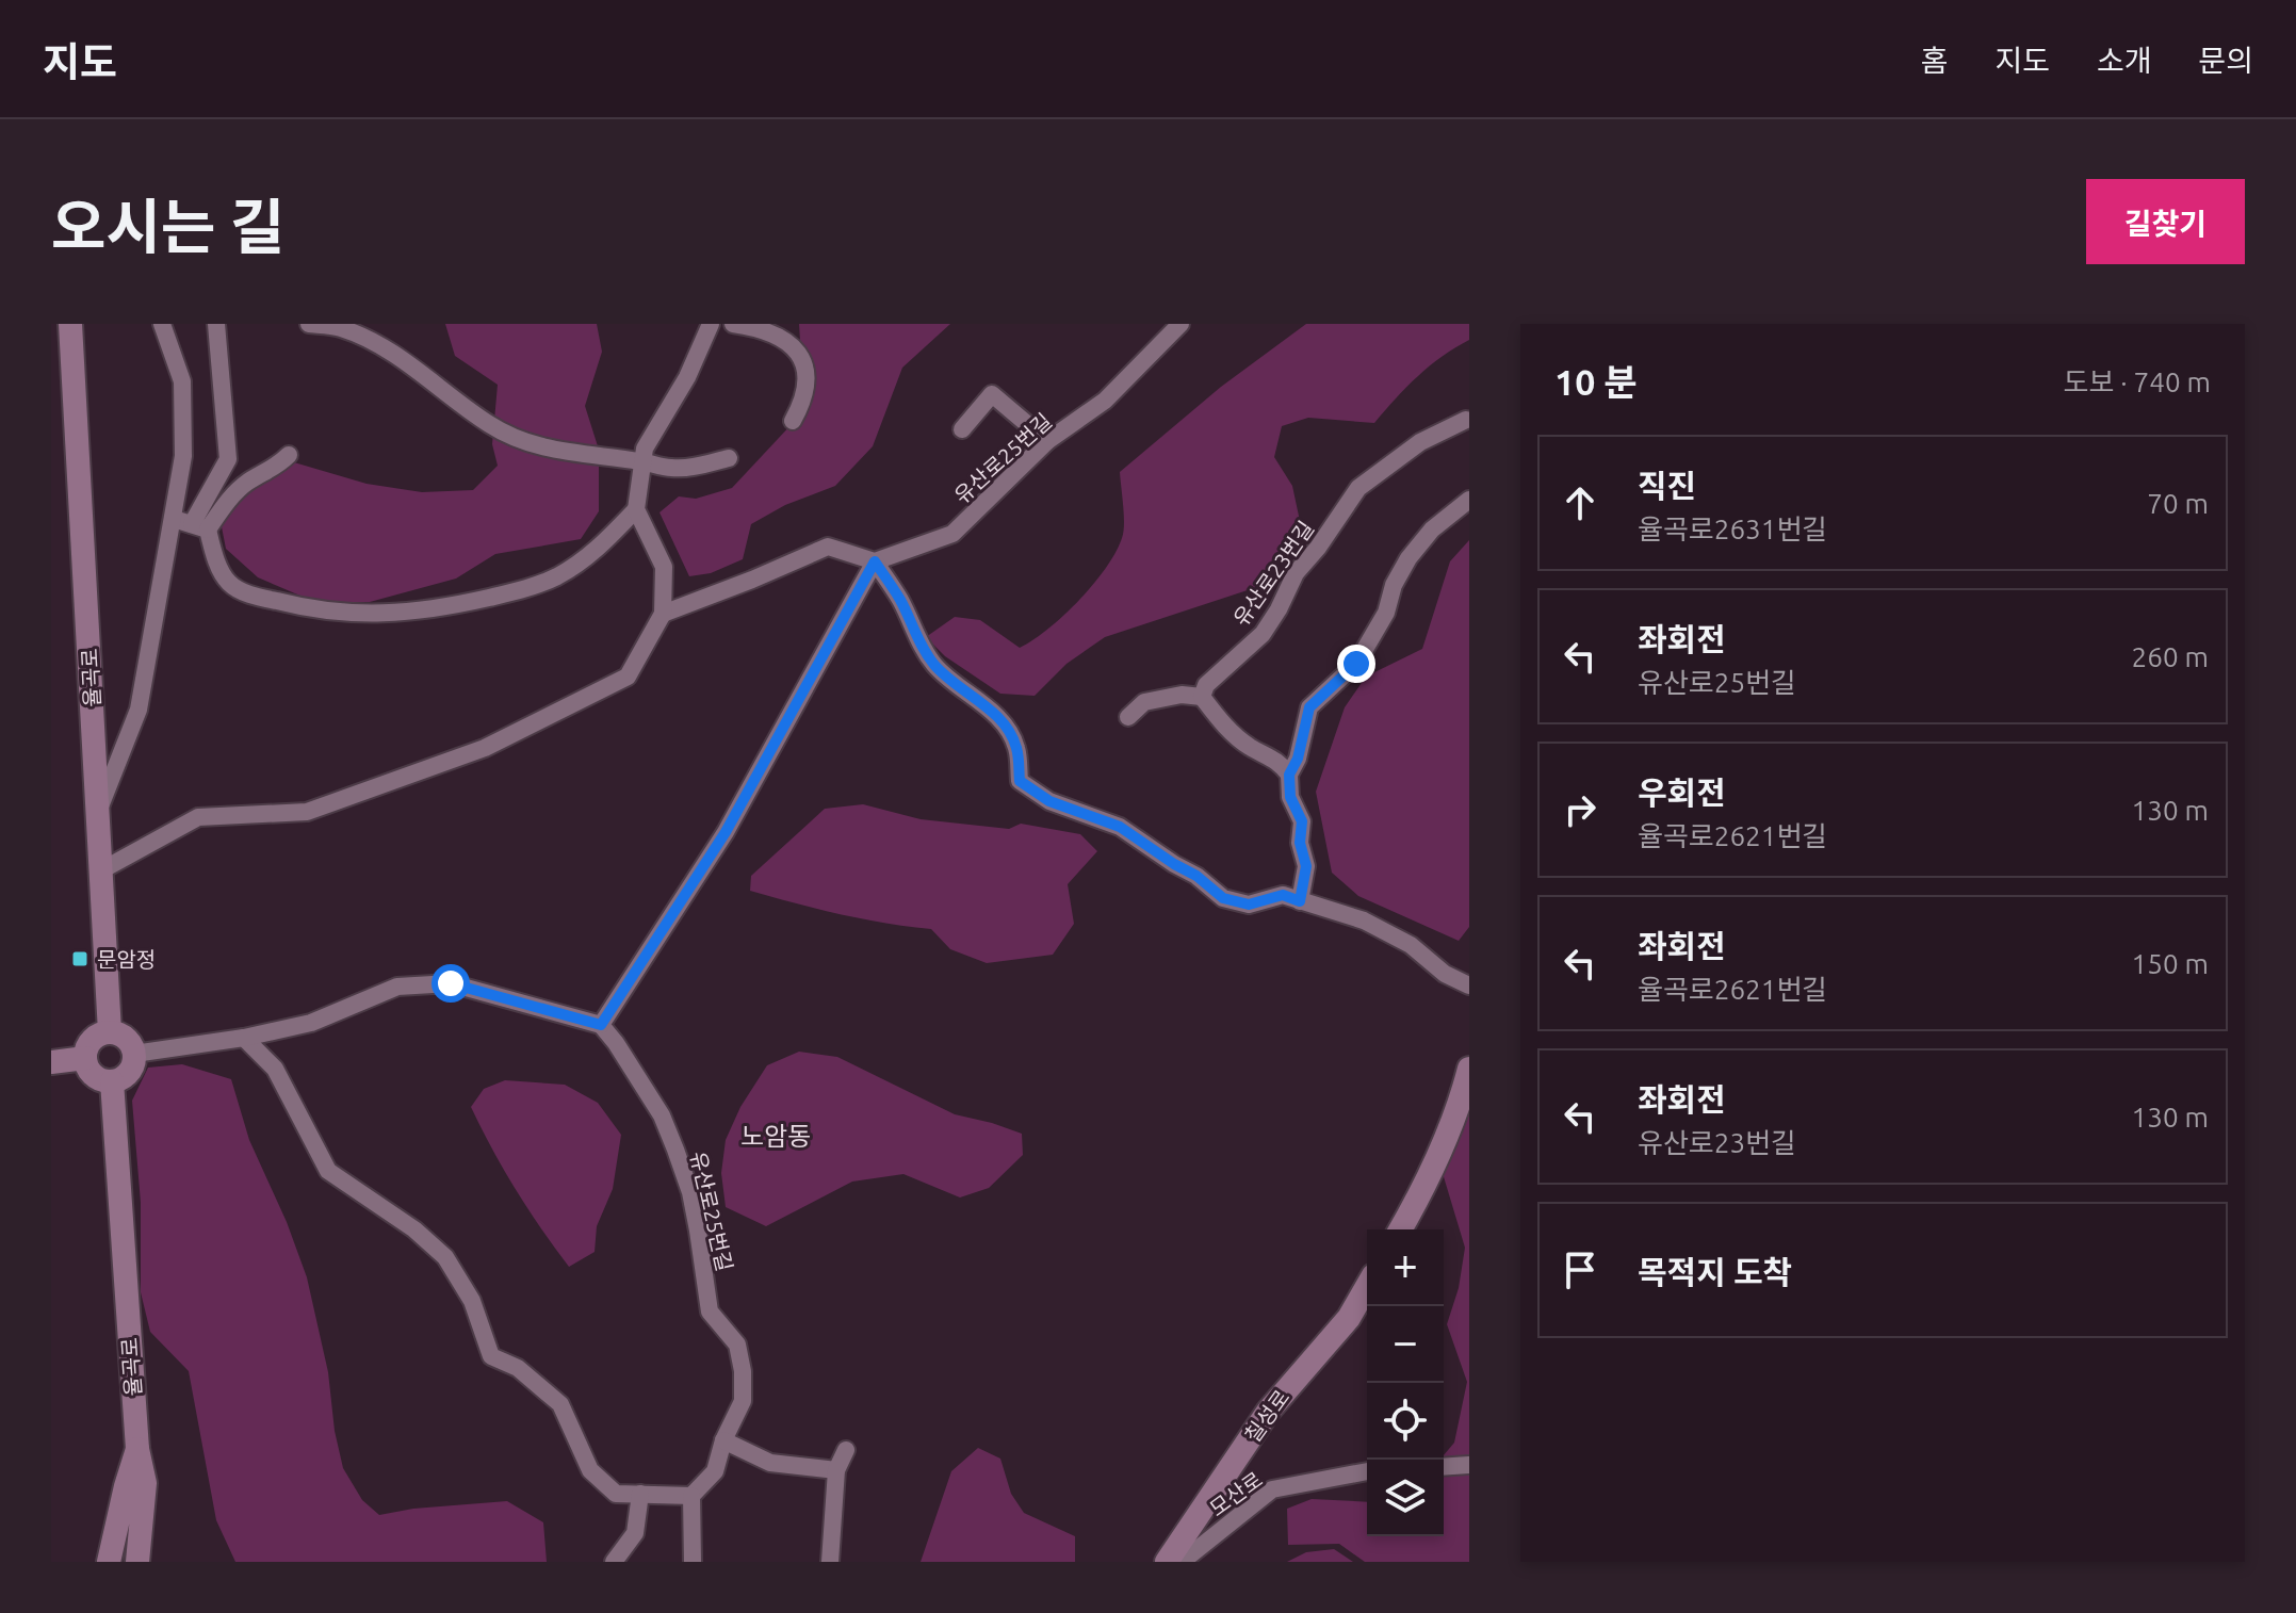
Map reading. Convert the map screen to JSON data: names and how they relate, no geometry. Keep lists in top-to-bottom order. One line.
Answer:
{"streets":{"street":["유산로25번길","유산로23번길","율곡로","칠성로","모산로"]},"districts":["노암동"],"places":{"transit":["문암정"]},"page":{"header":"지도","nav":["홈","지도","소개","문의"],"title":"오시는 길","buttons":"길찾기","heading":["10 분","도보 · 740 m"],"list":[["직진","율곡로2631번길","70 m"],["좌회전","유산로25번길","260 m"],["우회전","율곡로2621번길","130 m"],["좌회전","율곡로2621번길","150 m"],["좌회전","유산로23번길","130 m"],"목적지 도착"],"map_buttons":["+","−"]}}
